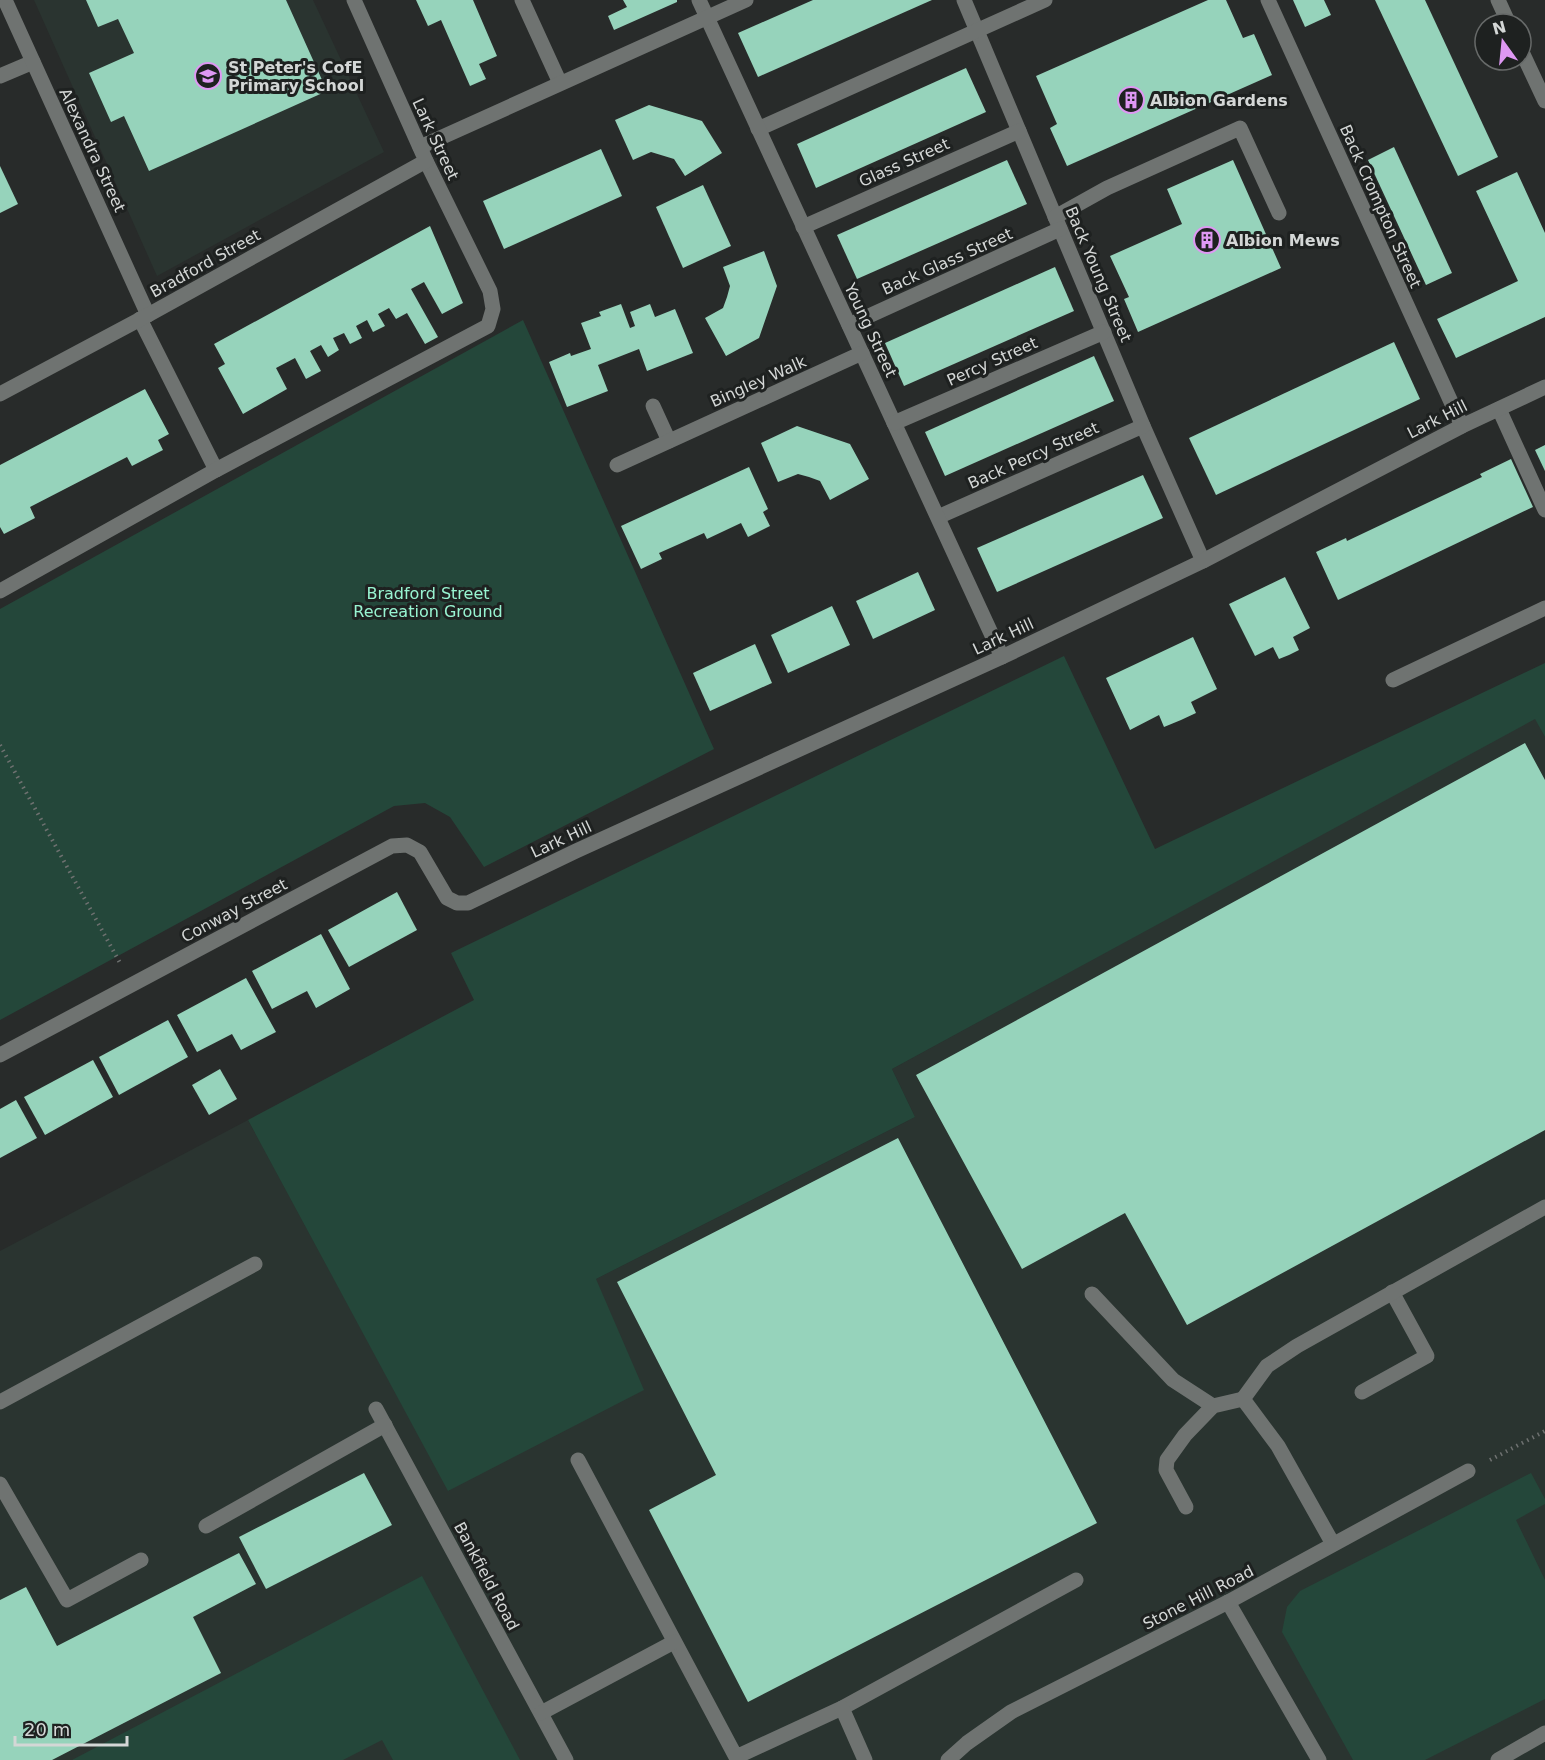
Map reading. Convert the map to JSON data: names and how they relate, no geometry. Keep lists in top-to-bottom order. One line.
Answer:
{"streets":{"street":["Lark Street","Alexandra Street","Glass Street","Back Crompton Street","Back Glass Street","Bradford Street","Back Young Street","Young Street","Percy Street","Bingley Walk","Lark Hill","Back Percy Street","Conway Street","Bankfield Road","Stone Hill Road"]},"crossings":[["Lark Street","Alexandra Street"],["Lark Street","Bradford Street"],["Alexandra Street","Bradford Street"],["Glass Street","Back Young Street"],["Glass Street","Young Street"],["Back Crompton Street","Lark Hill"],["Back Glass Street","Back Young Street"],["Back Glass Street","Young Street"],["Back Young Street","Percy Street"],["Back Young Street","Lark Hill"],["Back Young Street","Back Percy Street"],["Young Street","Percy Street"],["Young Street","Bingley Walk"],["Young Street","Lark Hill"],["Young Street","Back Percy Street"],["Lark Hill","Conway Street"]],"parks":["Bradford Street Recreation Ground"],"places":{"school or university":["St Peter's CofE Primary School"],"building":["Albion Gardens","Albion Mews"]},"scale_bar":"20 m","north":"top"}
